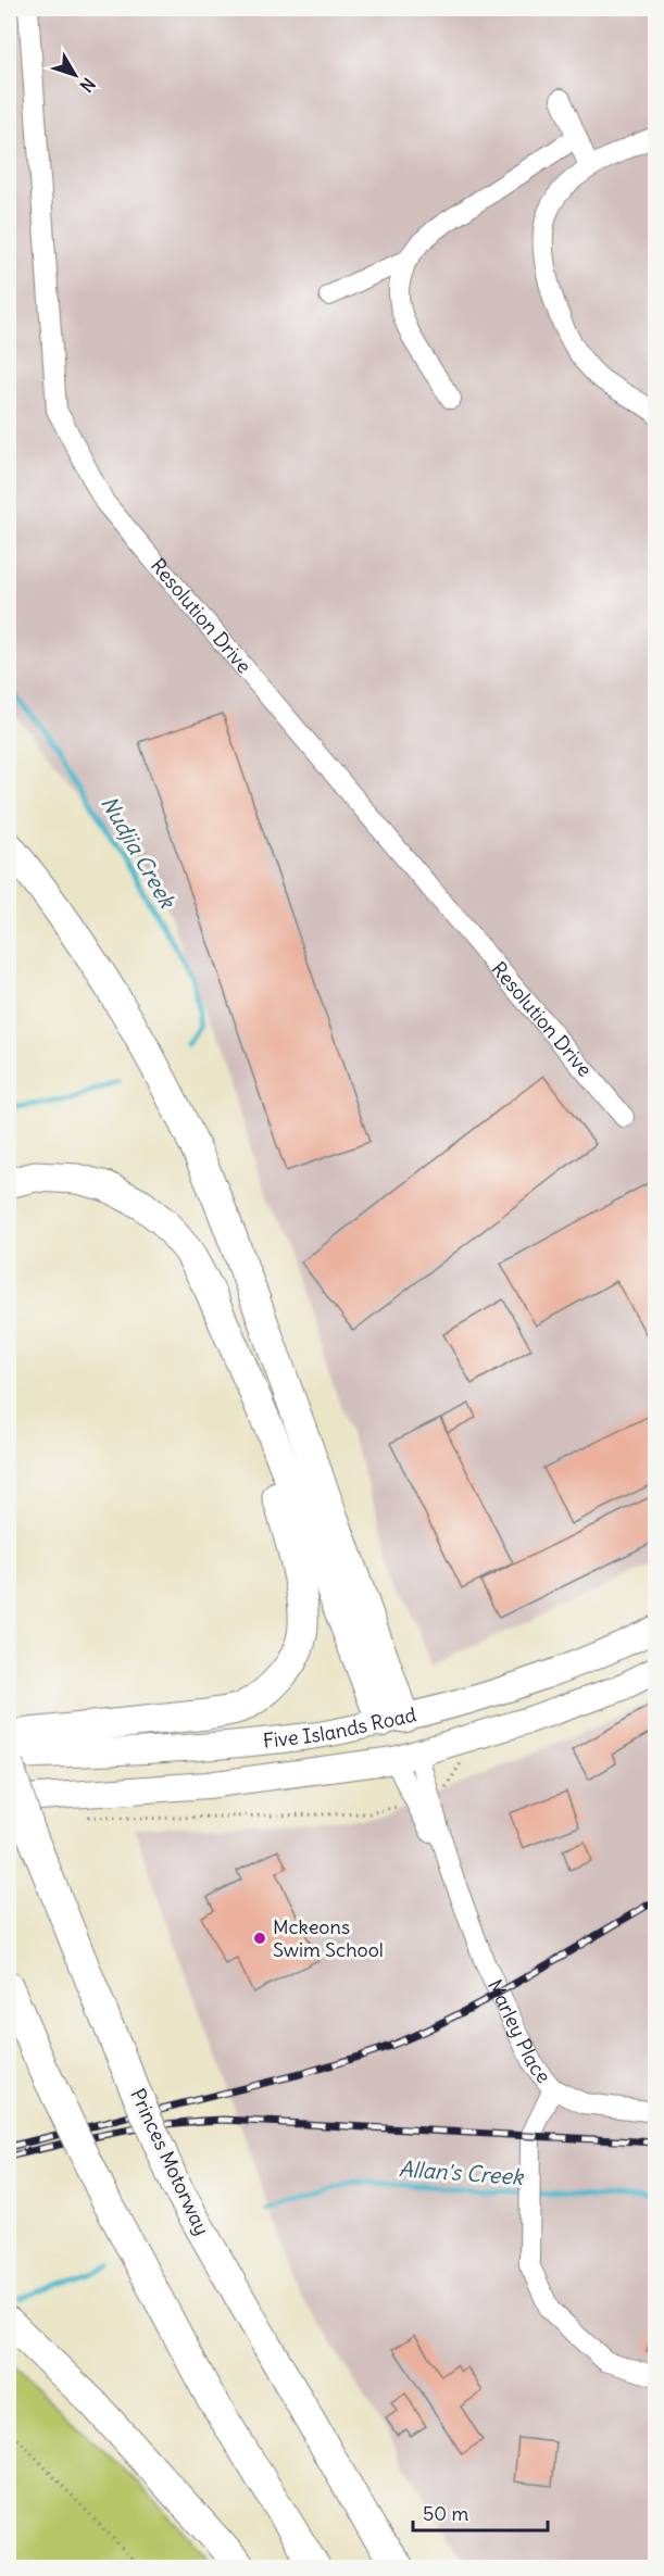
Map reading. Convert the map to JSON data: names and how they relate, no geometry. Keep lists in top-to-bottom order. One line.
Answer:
{"streets":{"highway":["Princes Motorway"],"main road":["Five Islands Road"],"street":["Resolution Drive","Marley Place"]},"crossings":[["Five Islands Road","Marley Place"]],"water":["Nudjia Creek","Allan's Creek"],"places":["Mckeons Swim School"],"scale_bar":"50 m","north":"bottom right"}
